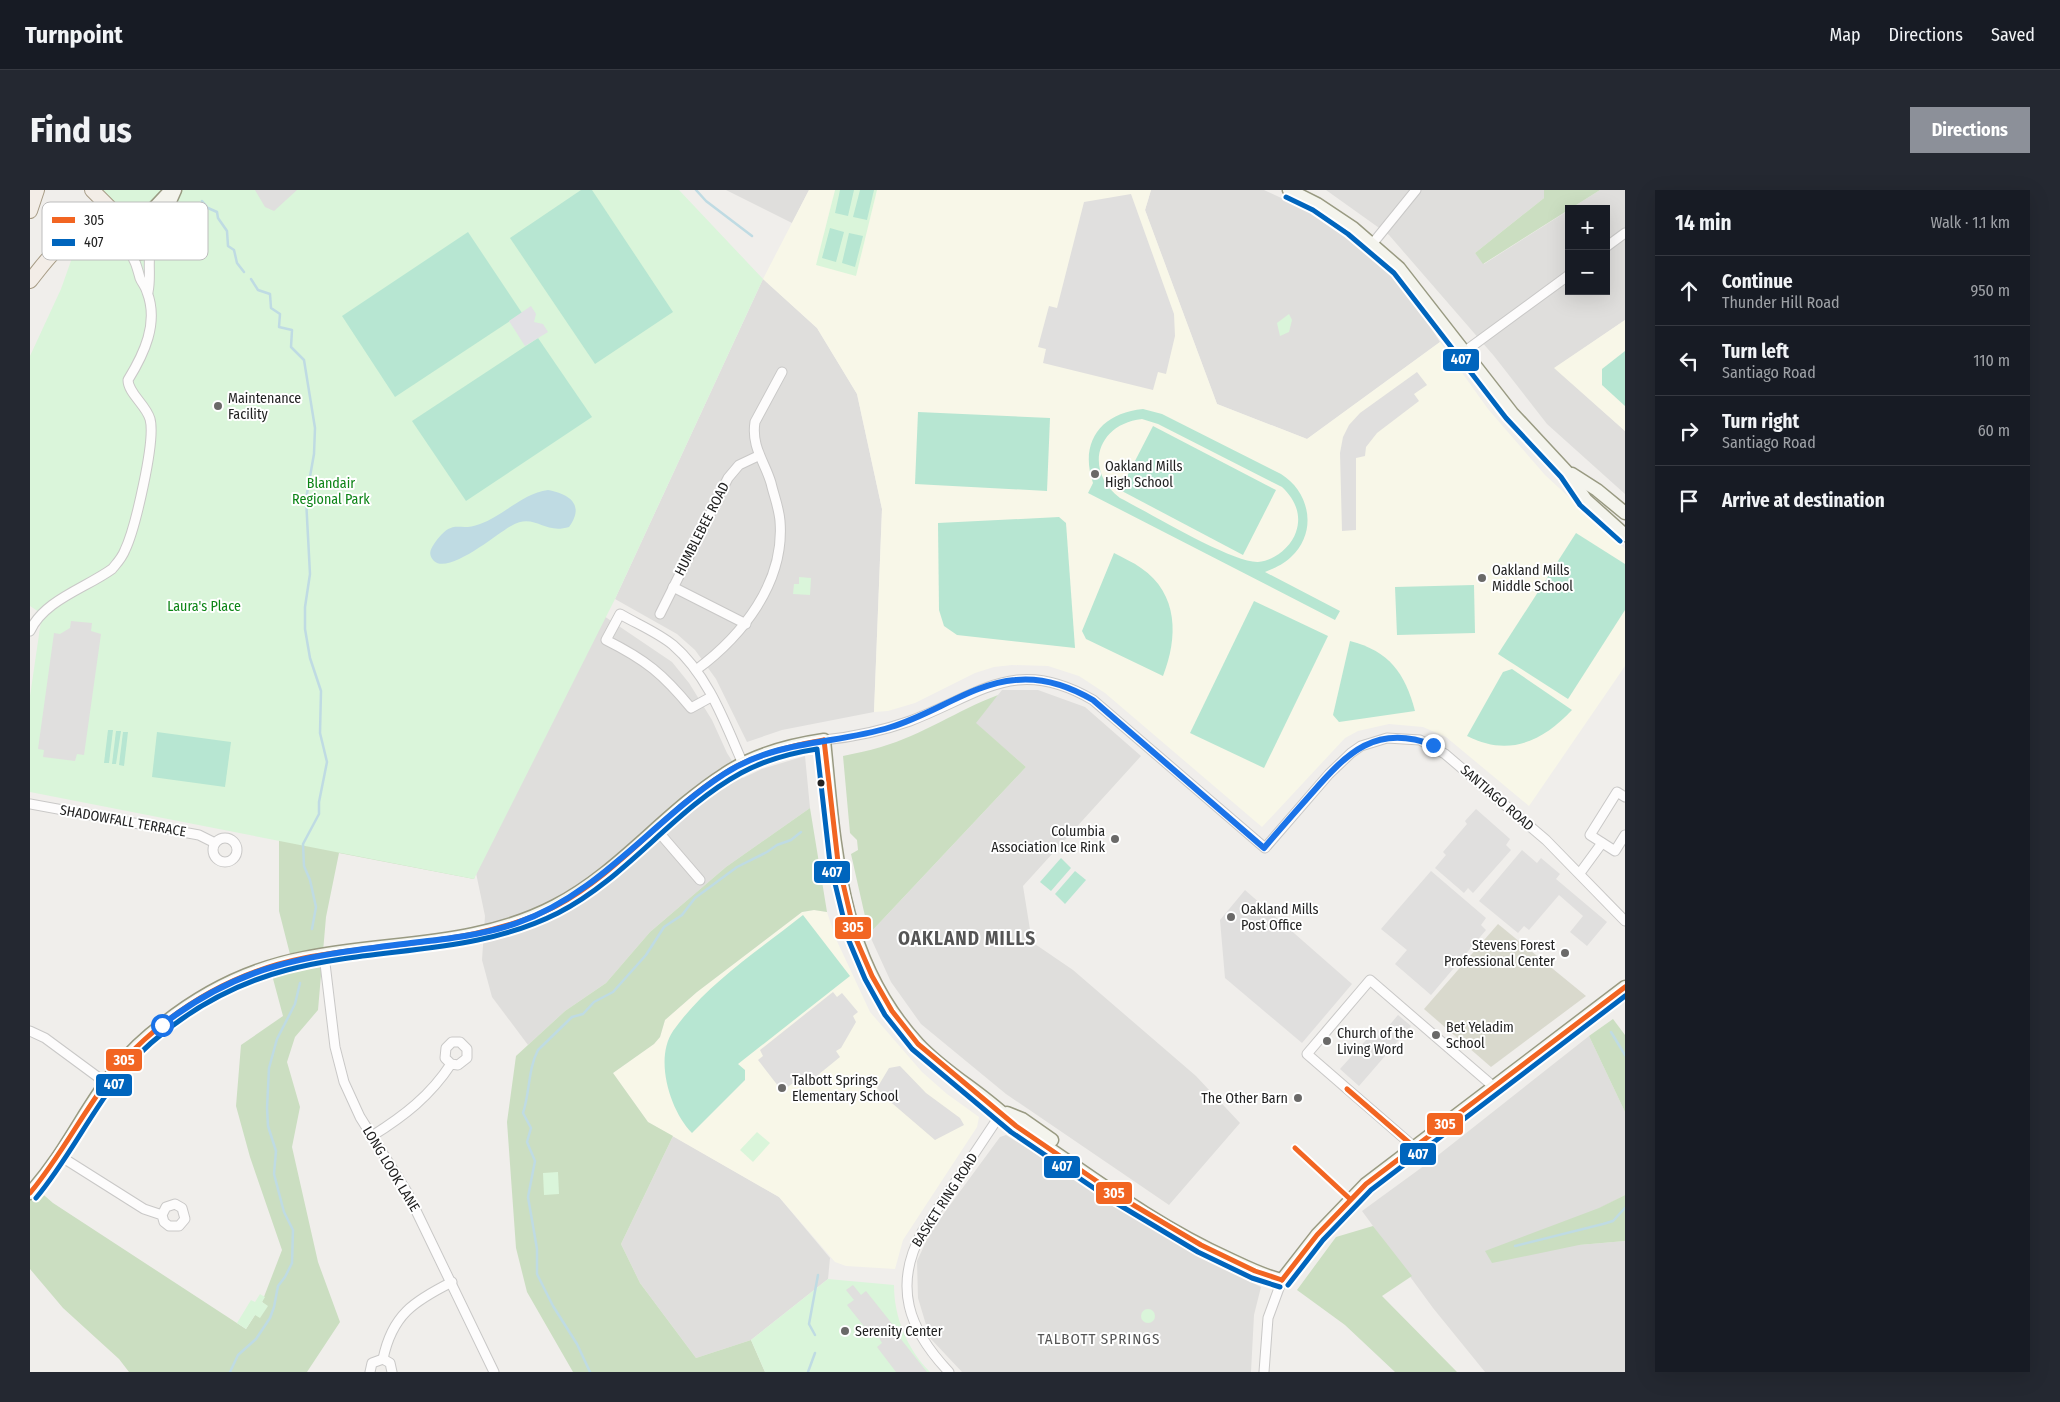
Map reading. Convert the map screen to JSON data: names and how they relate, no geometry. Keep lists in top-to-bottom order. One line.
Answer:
{"streets":{"street":["HUMBLEBEE ROAD","SANTIAGO ROAD","SHADOWFALL TERRACE","LONG LOOK LANE","BASKET RING ROAD"]},"districts":["OAKLAND MILLS","TALBOTT SPRINGS"],"parks":["Blandair Regional Park","Laura's Place"],"places":["Maintenance Facility","Oakland Mills High School","Oakland Mills Middle School","Columbia Association Ice Rink","Oakland Mills Post Office","Stevens Forest Professional Center","Bet Yeladim School","Church of the Living Word","Talbott Springs Elementary School","The Other Barn","Serenity Center"],"lines":["transit line 407","transit line 305"],"legend":["305","407"],"page":{"header":"Turnpoint","nav":["Map","Directions","Saved"],"buttons":"Directions","title":"Find us","heading":["14 min","Walk · 1.1 km"],"map_buttons":["+","−"],"list":[["Continue","Thunder Hill Road","950 m"],["Turn left","Santiago Road","110 m"],["Turn right","Santiago Road","60 m"],"Arrive at destination"]}}
